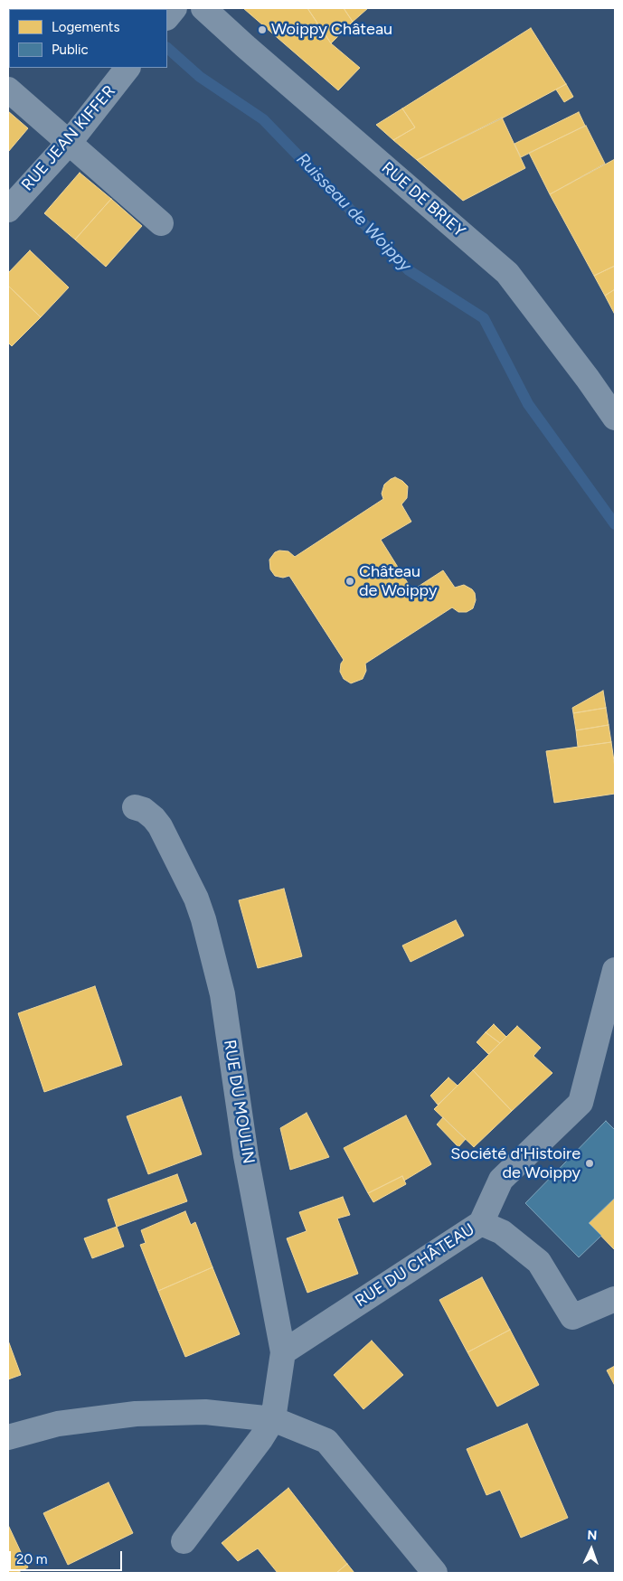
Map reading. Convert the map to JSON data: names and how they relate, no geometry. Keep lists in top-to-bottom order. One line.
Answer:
{"streets":{"street":["RUE JEAN KIFFER","RUE DE BRIEY","RUE DU MOULIN","RUE DU CHÂTEAU"]},"crossings":[["RUE DU MOULIN","RUE DU CHÂTEAU"]],"water":["Ruisseau de Woippy"],"places":["Woippy Château","Château de Woippy","Société d'Histoire de Woippy"],"legend":["Logements","Public"],"scale_bar":"20 m","north":"top"}
